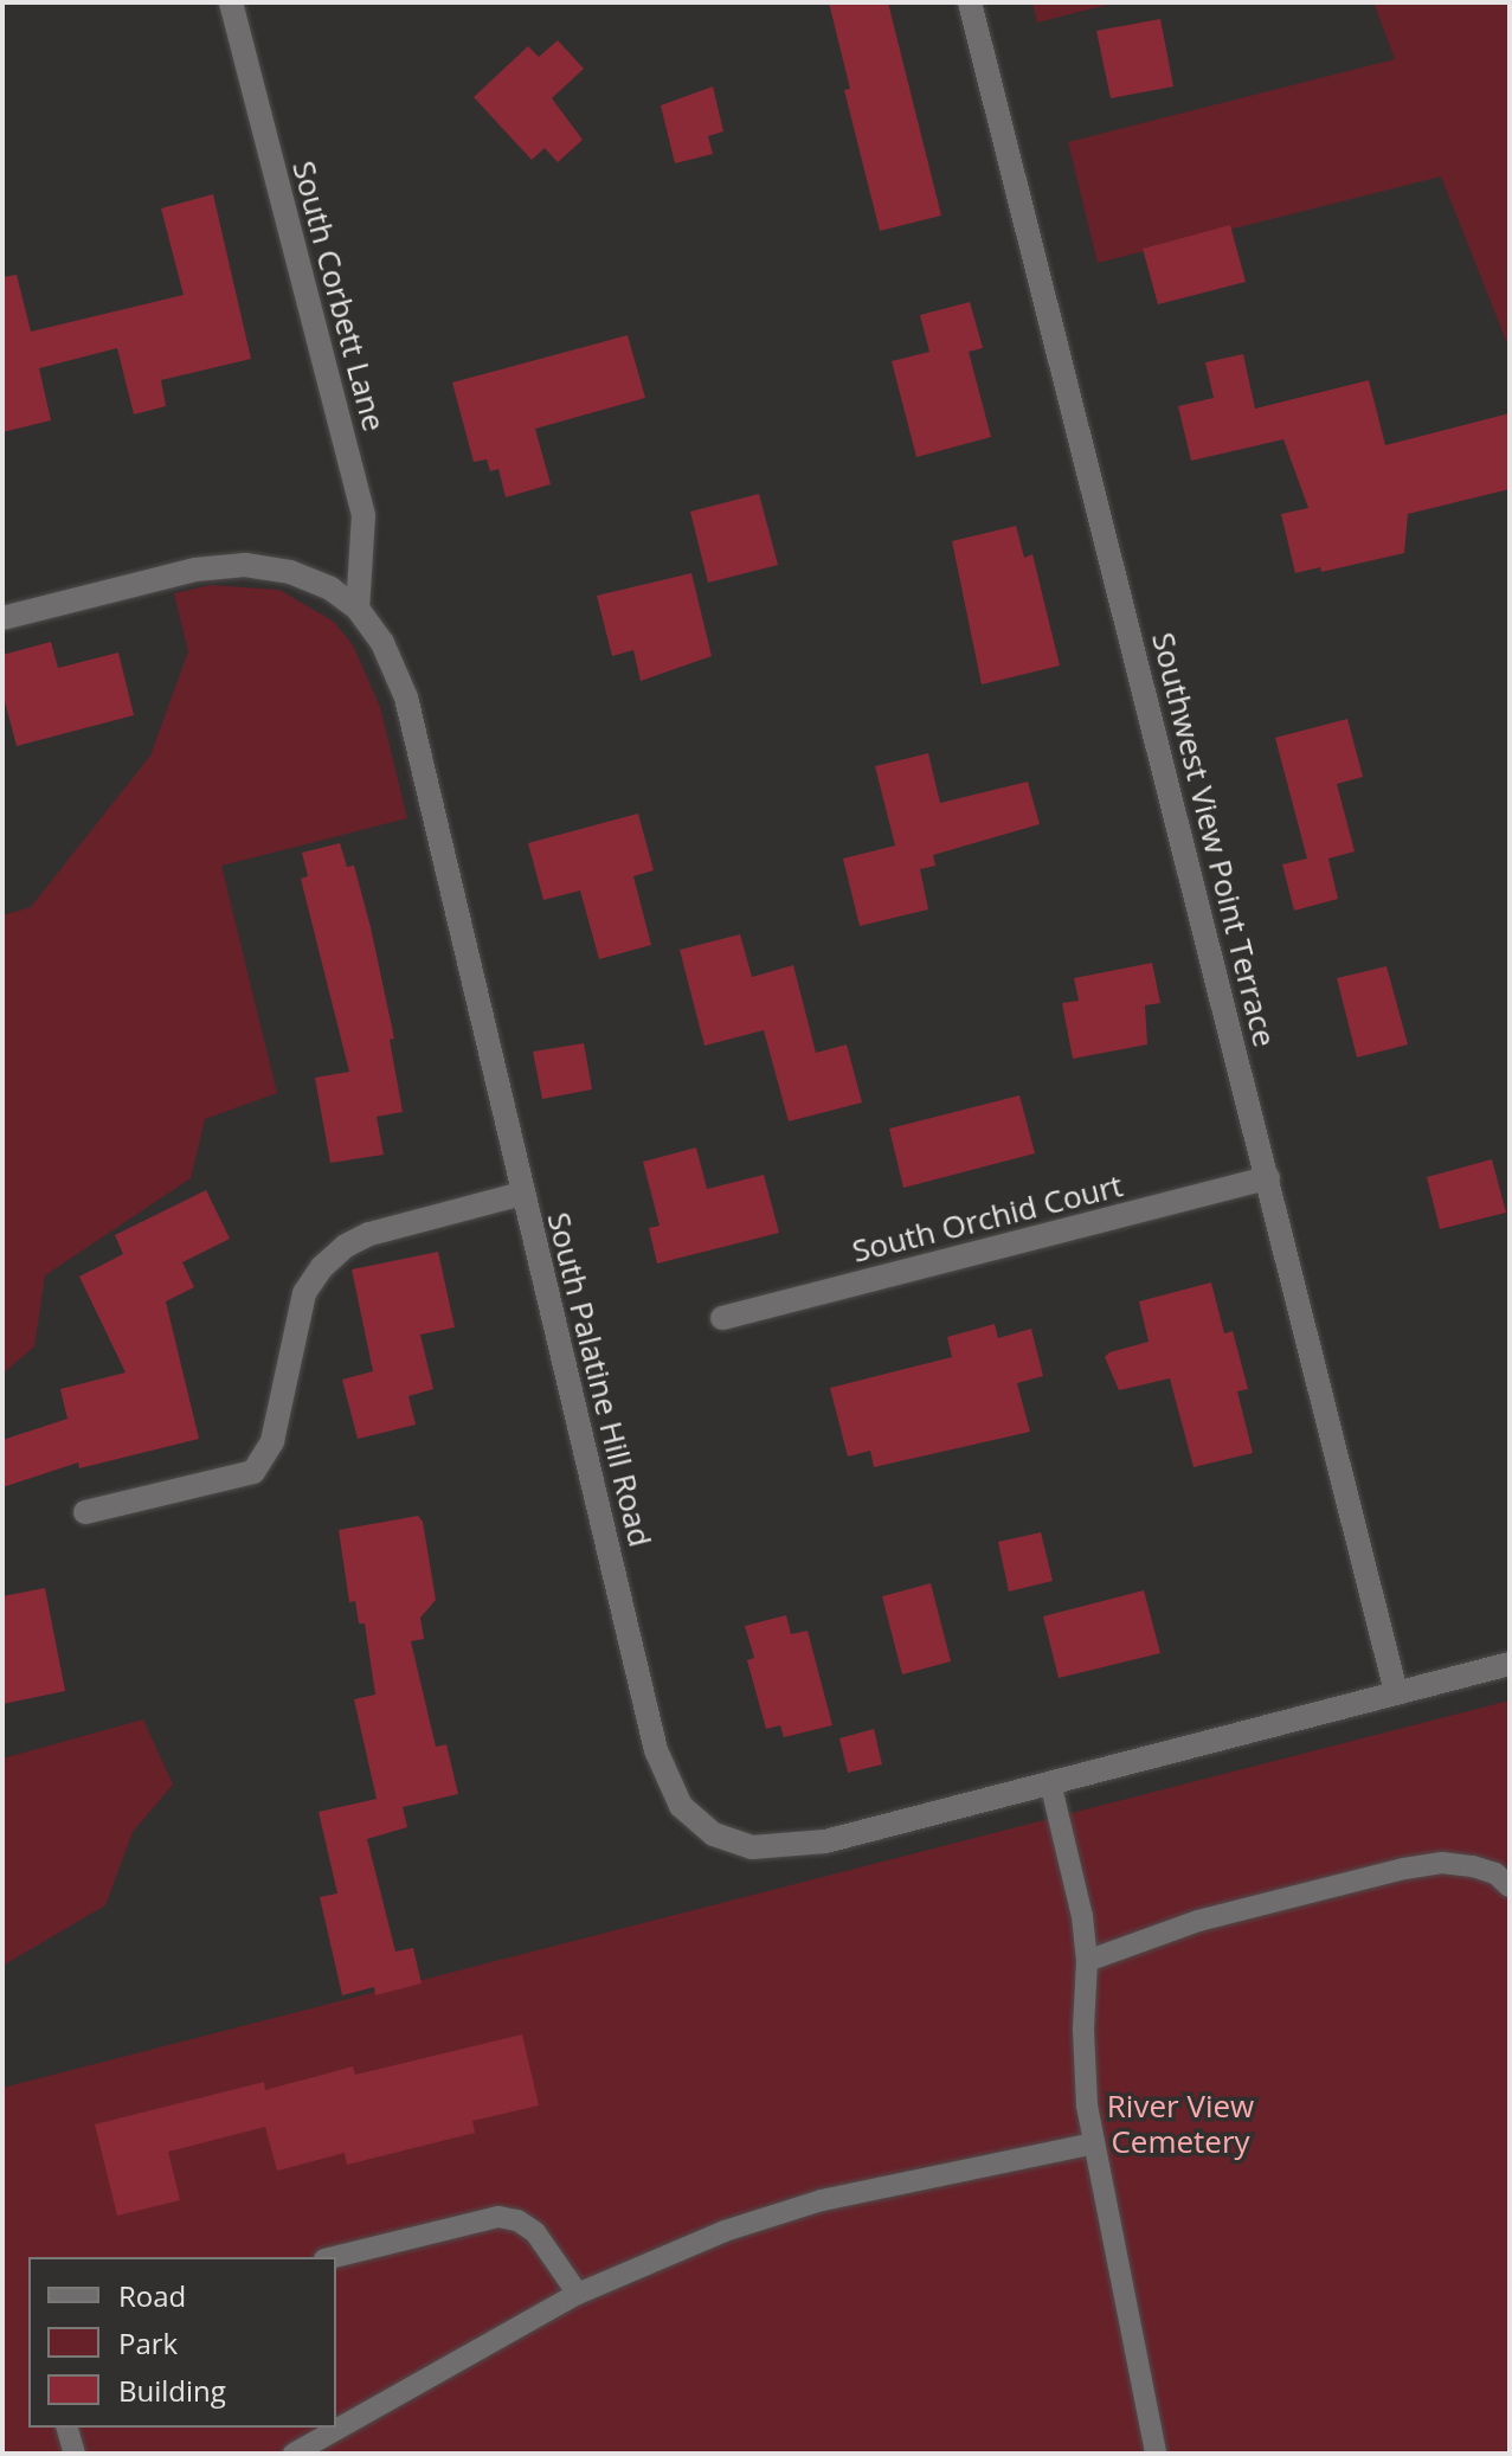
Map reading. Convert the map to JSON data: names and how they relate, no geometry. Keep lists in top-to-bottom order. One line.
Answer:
{"streets":{"street":["South Corbett Lane","Southwest View Point Terrace","South Orchid Court","South Palatine Hill Road"]},"crossings":[["South Corbett Lane","South Palatine Hill Road"],["Southwest View Point Terrace","South Orchid Court"],["Southwest View Point Terrace","South Palatine Hill Road"]],"parks":["River View Cemetery"],"legend":["Road","Park","Building"]}
